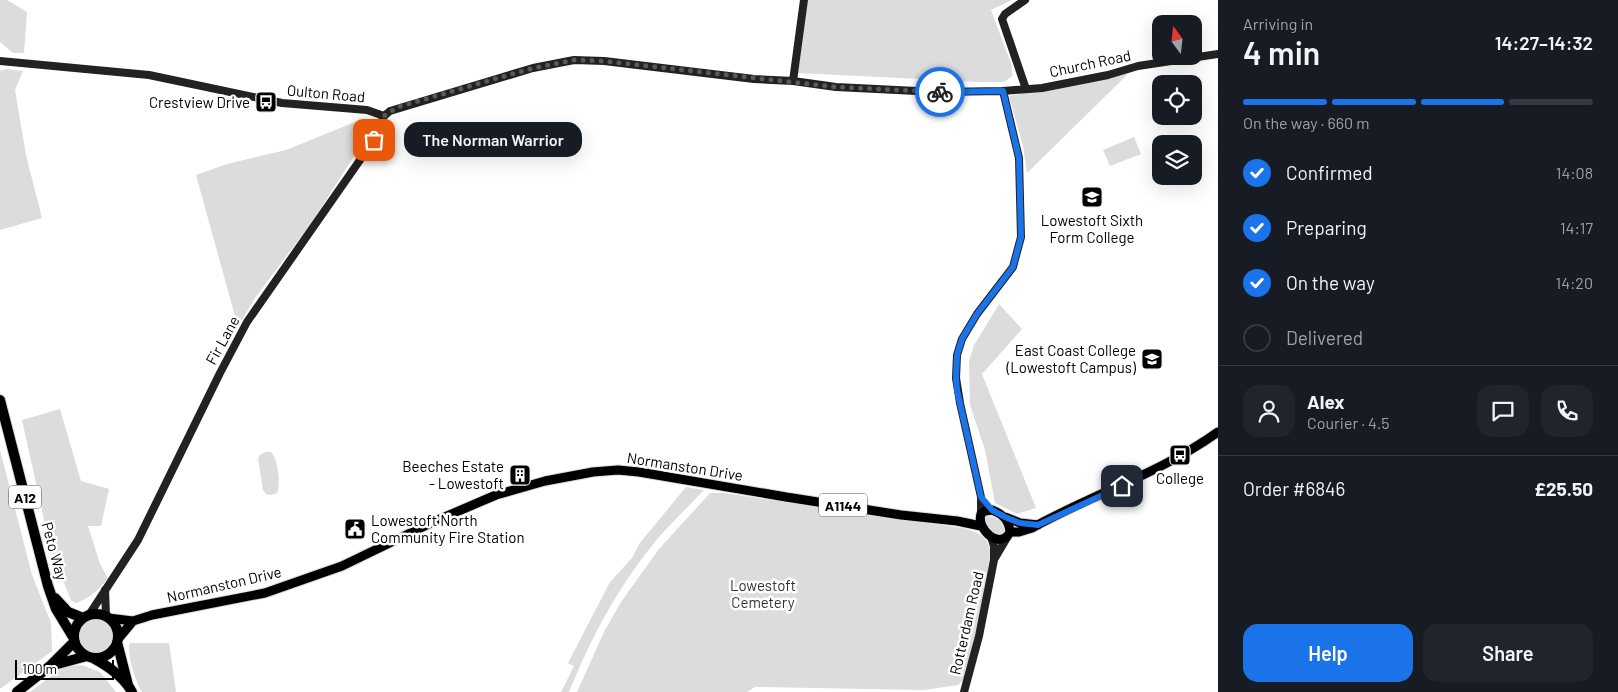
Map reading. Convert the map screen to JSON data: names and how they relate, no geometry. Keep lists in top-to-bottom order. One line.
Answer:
{"streets":{"highway":["A12","Peto Way"],"main road":["Normanston Drive","A1144"],"street":["Church Road","Oulton Road","Fir Lane","Rotterdam Road"]},"crossings":[["Church Road","Oulton Road"],["Oulton Road","Fir Lane"],["Fir Lane","Normanston Drive"],["Fir Lane","Peto Way"],["Normanston Drive","Peto Way"],["Normanston Drive","Rotterdam Road"]],"parks":["Lowestoft Cemetery"],"places":{"bus stop":["Crestview Drive","College"],"other":["The Norman Warrior"],"school or university":["Lowestoft Sixth Form College","East Coast College (Lowestoft Campus)"],"building":["Beeches Estate - Lowestoft"],"public building":["Lowestoft North Community Fire Station"]},"scale_bar":"100 m","north":"top","page":{"heading":["4 min","Arriving in","14:27–14:32"],"panel":["Alex","Courier · 4.5","Order #6846","£25.50"],"bar":"On the way · 660 m","bubble":"The Norman Warrior","list":[["Confirmed","14:08"],["Preparing","14:17"],["On the way","14:20"],"Delivered"],"buttons":["Help","Share"],"scale":"100 m"}}
